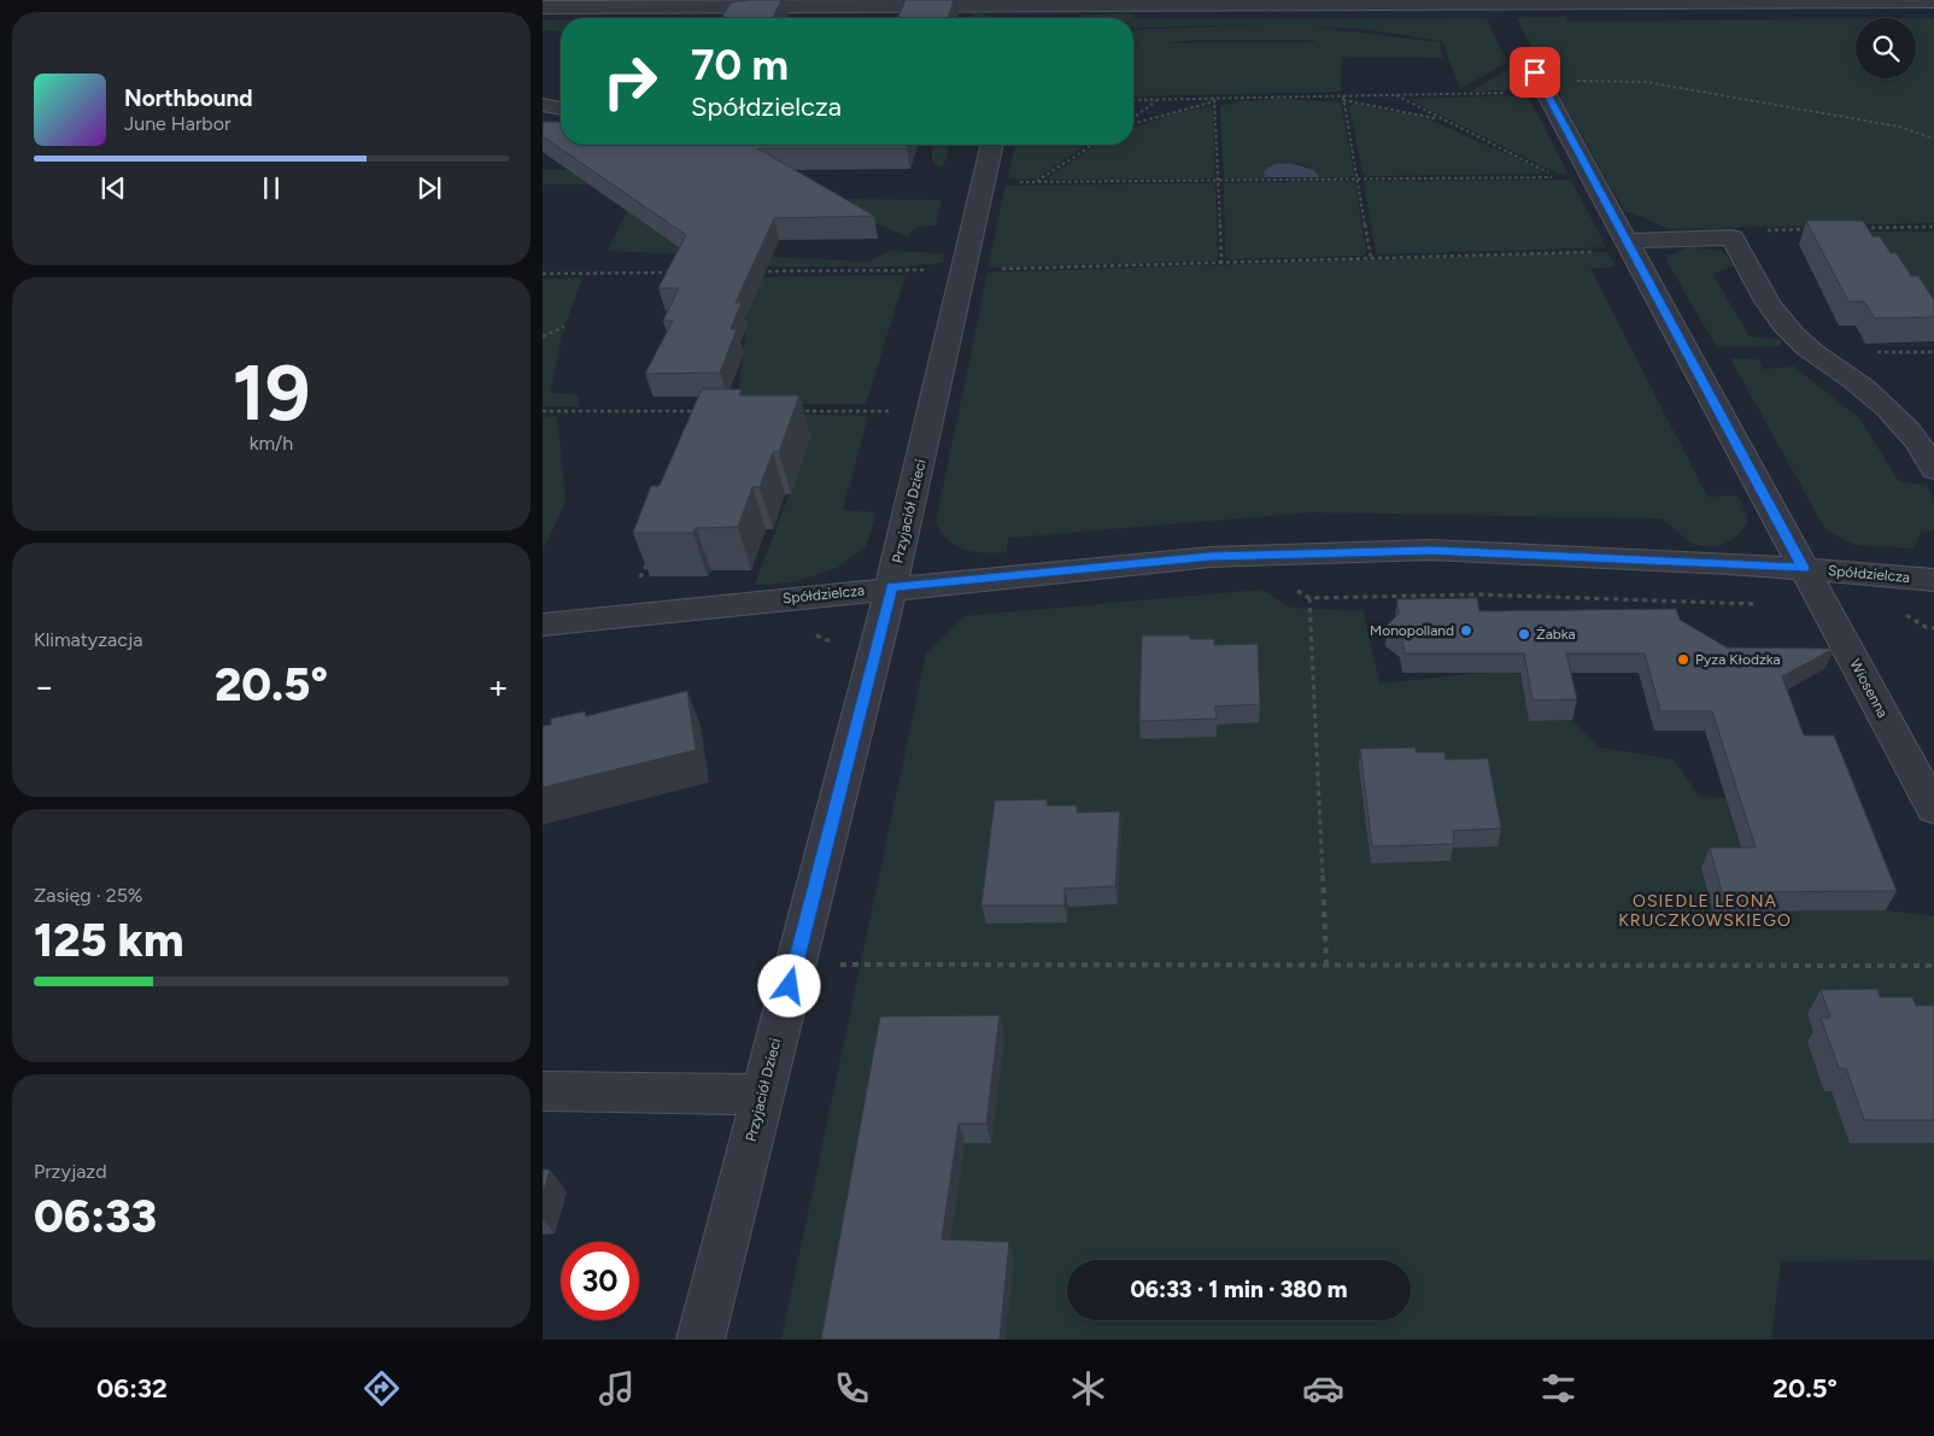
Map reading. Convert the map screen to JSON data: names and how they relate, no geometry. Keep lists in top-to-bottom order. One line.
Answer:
{"streets":{"street":["Przyjaciół Dzieci","Spółdzielcza","Wiosenna"]},"crossings":[["Przyjaciół Dzieci","Spółdzielcza"],["Spółdzielcza","Wiosenna"]],"districts":["OSIEDLE LEONA KRUCZKOWSKIEGO"],"places":["Monopolland","Żabka","Pyza Kłodzka"],"page":{"turn":["70 m","Spółdzielcza"],"song":["Northbound","June Harbor"],"tile":[["19","km/h"],"Klimatyzacja",["Zasięg · 25%","125 km"],["Przyjazd","06:33"]],"heat":["−","20.5°","+"],"limit":"30","trip":"06:33 · 1 min · 380 m","tabs":["06:32","20.5°"]}}
